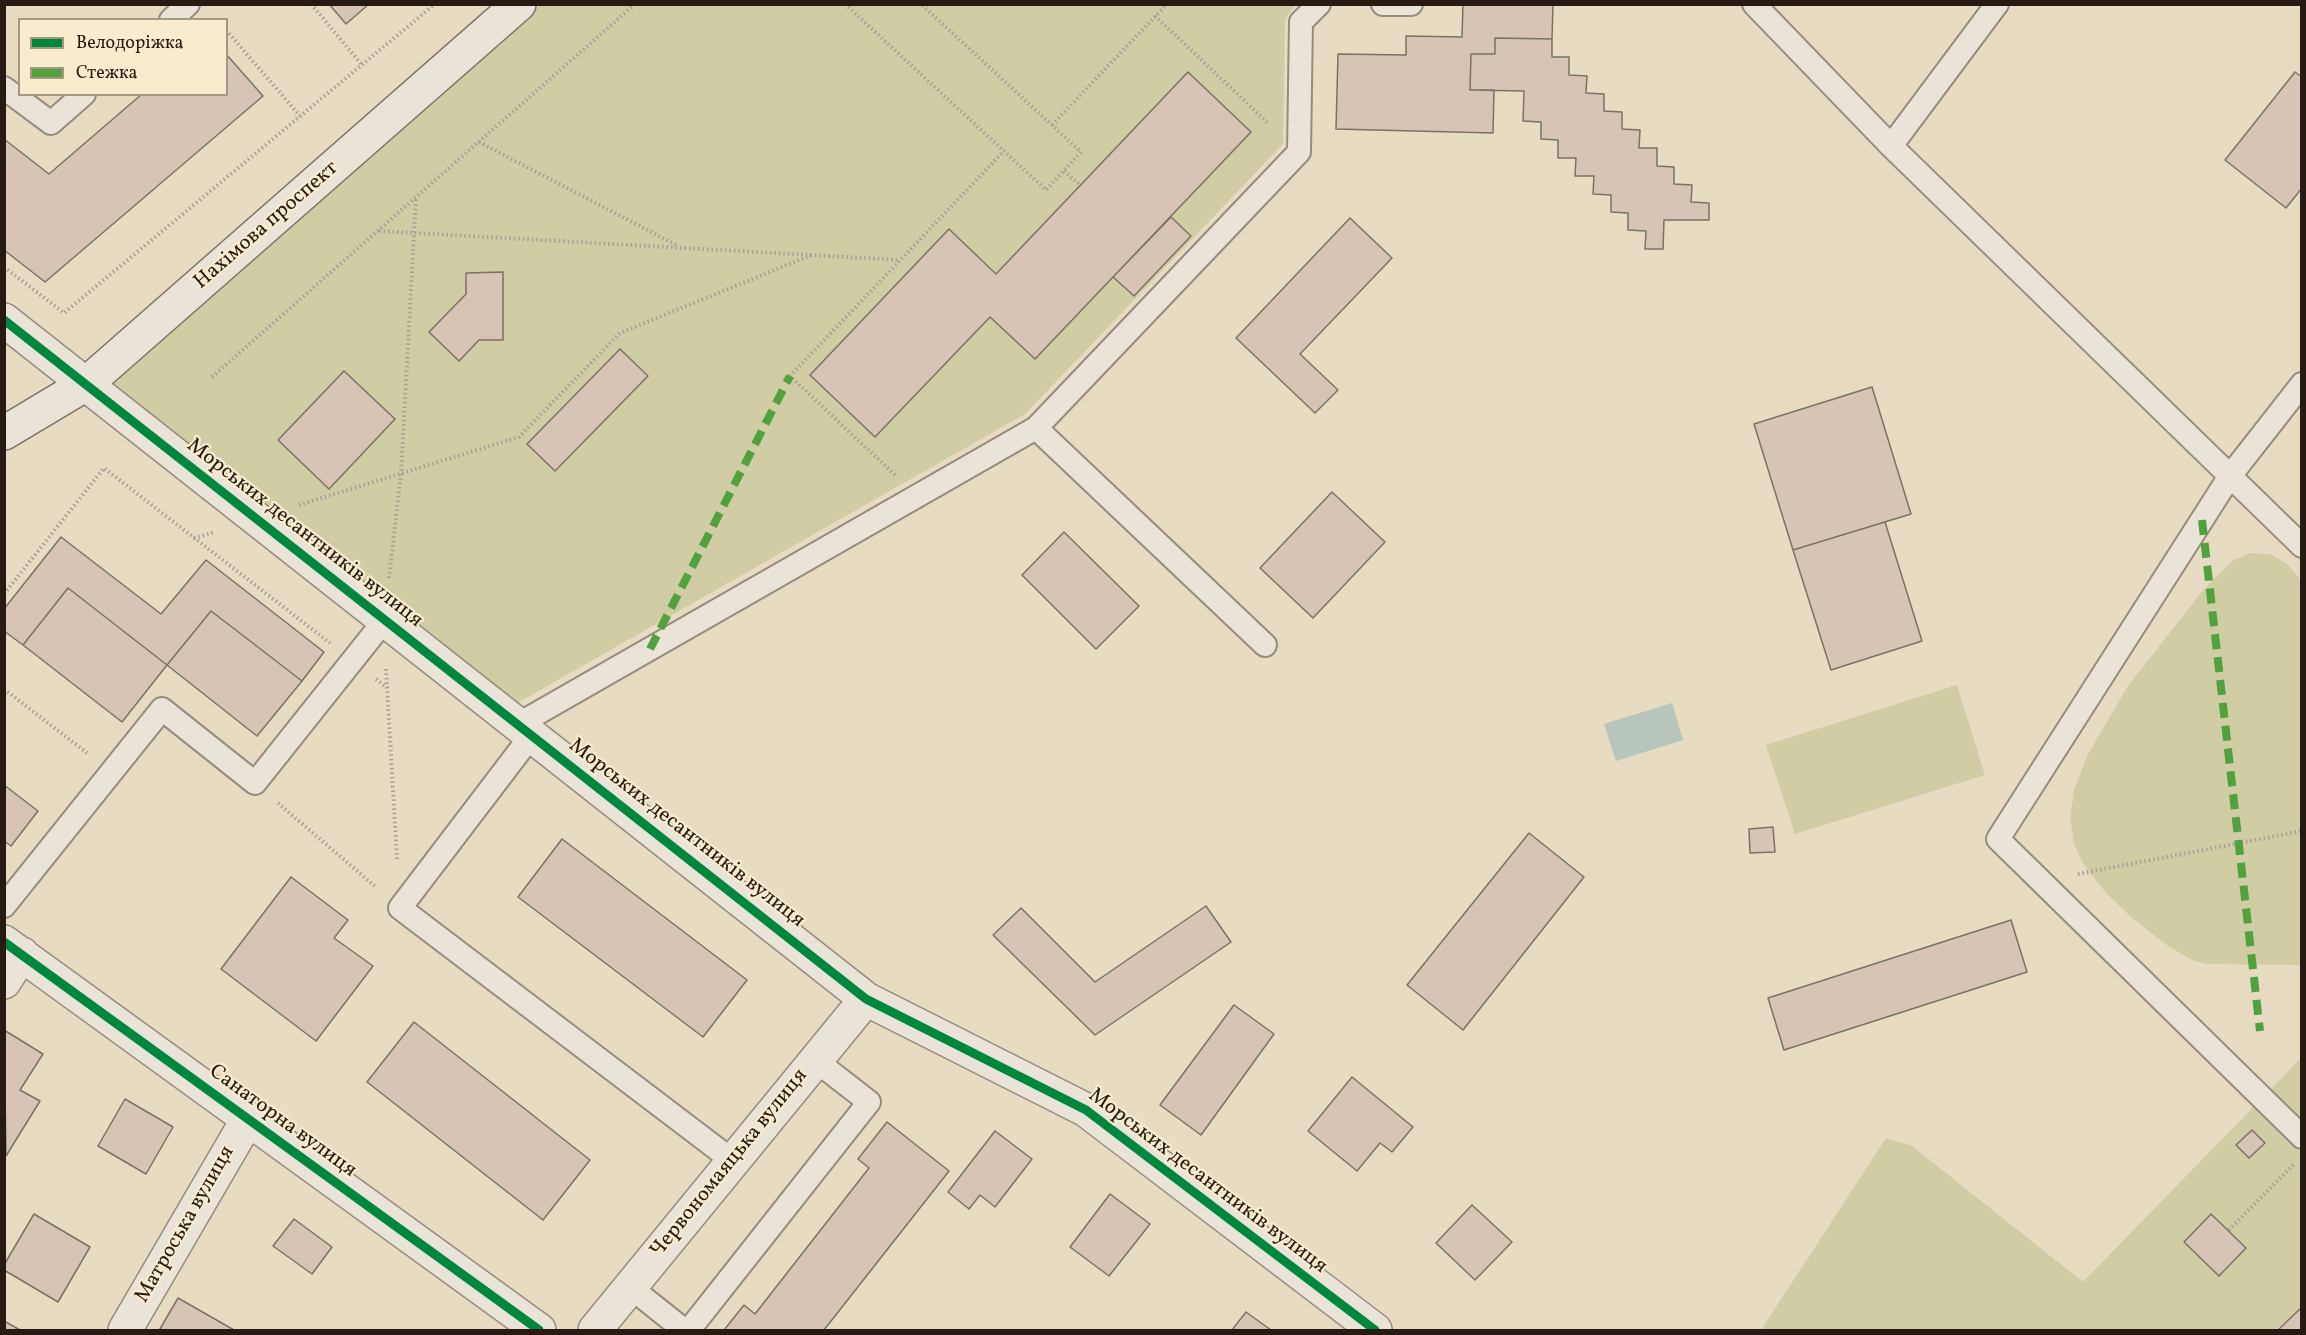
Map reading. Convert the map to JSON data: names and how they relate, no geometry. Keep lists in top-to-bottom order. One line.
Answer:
{"streets":{"street":["Нахімова проспект","Морських десантників вулиця","Санаторна вулиця","Червономаяцька вулиця","Матроська вулиця"]},"crossings":[["Нахімова проспект","Морських десантників вулиця"],["Морських десантників вулиця","Червономаяцька вулиця"],["Санаторна вулиця","Матроська вулиця"]],"legend":["Велодоріжка","Стежка"]}
